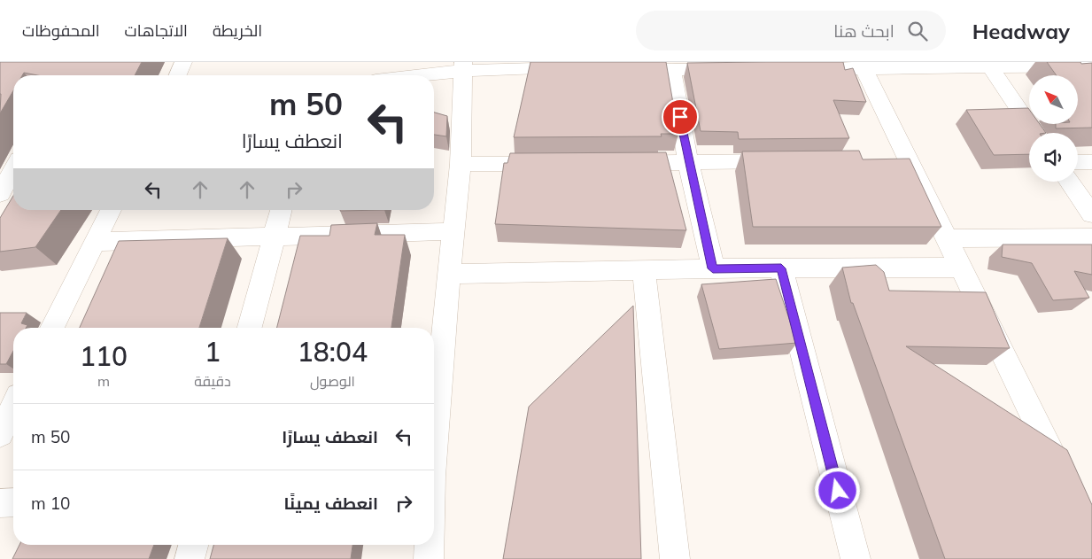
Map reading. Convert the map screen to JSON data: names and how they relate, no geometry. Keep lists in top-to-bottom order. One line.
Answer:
{"north":"top left","page":{"header":"Headway","search":"ابحث هنا","nav":["الخريطة","الاتجاهات","المحفوظات"],"turn":["50 m","انعطف يسارًا"],"eta":["18:04","الوصول","1","دقيقة","110","m"],"list":[{"name":"انعطف يسارًا","value":"50 m"},{"name":"انعطف يمينًا","value":"10 m"}]}}
